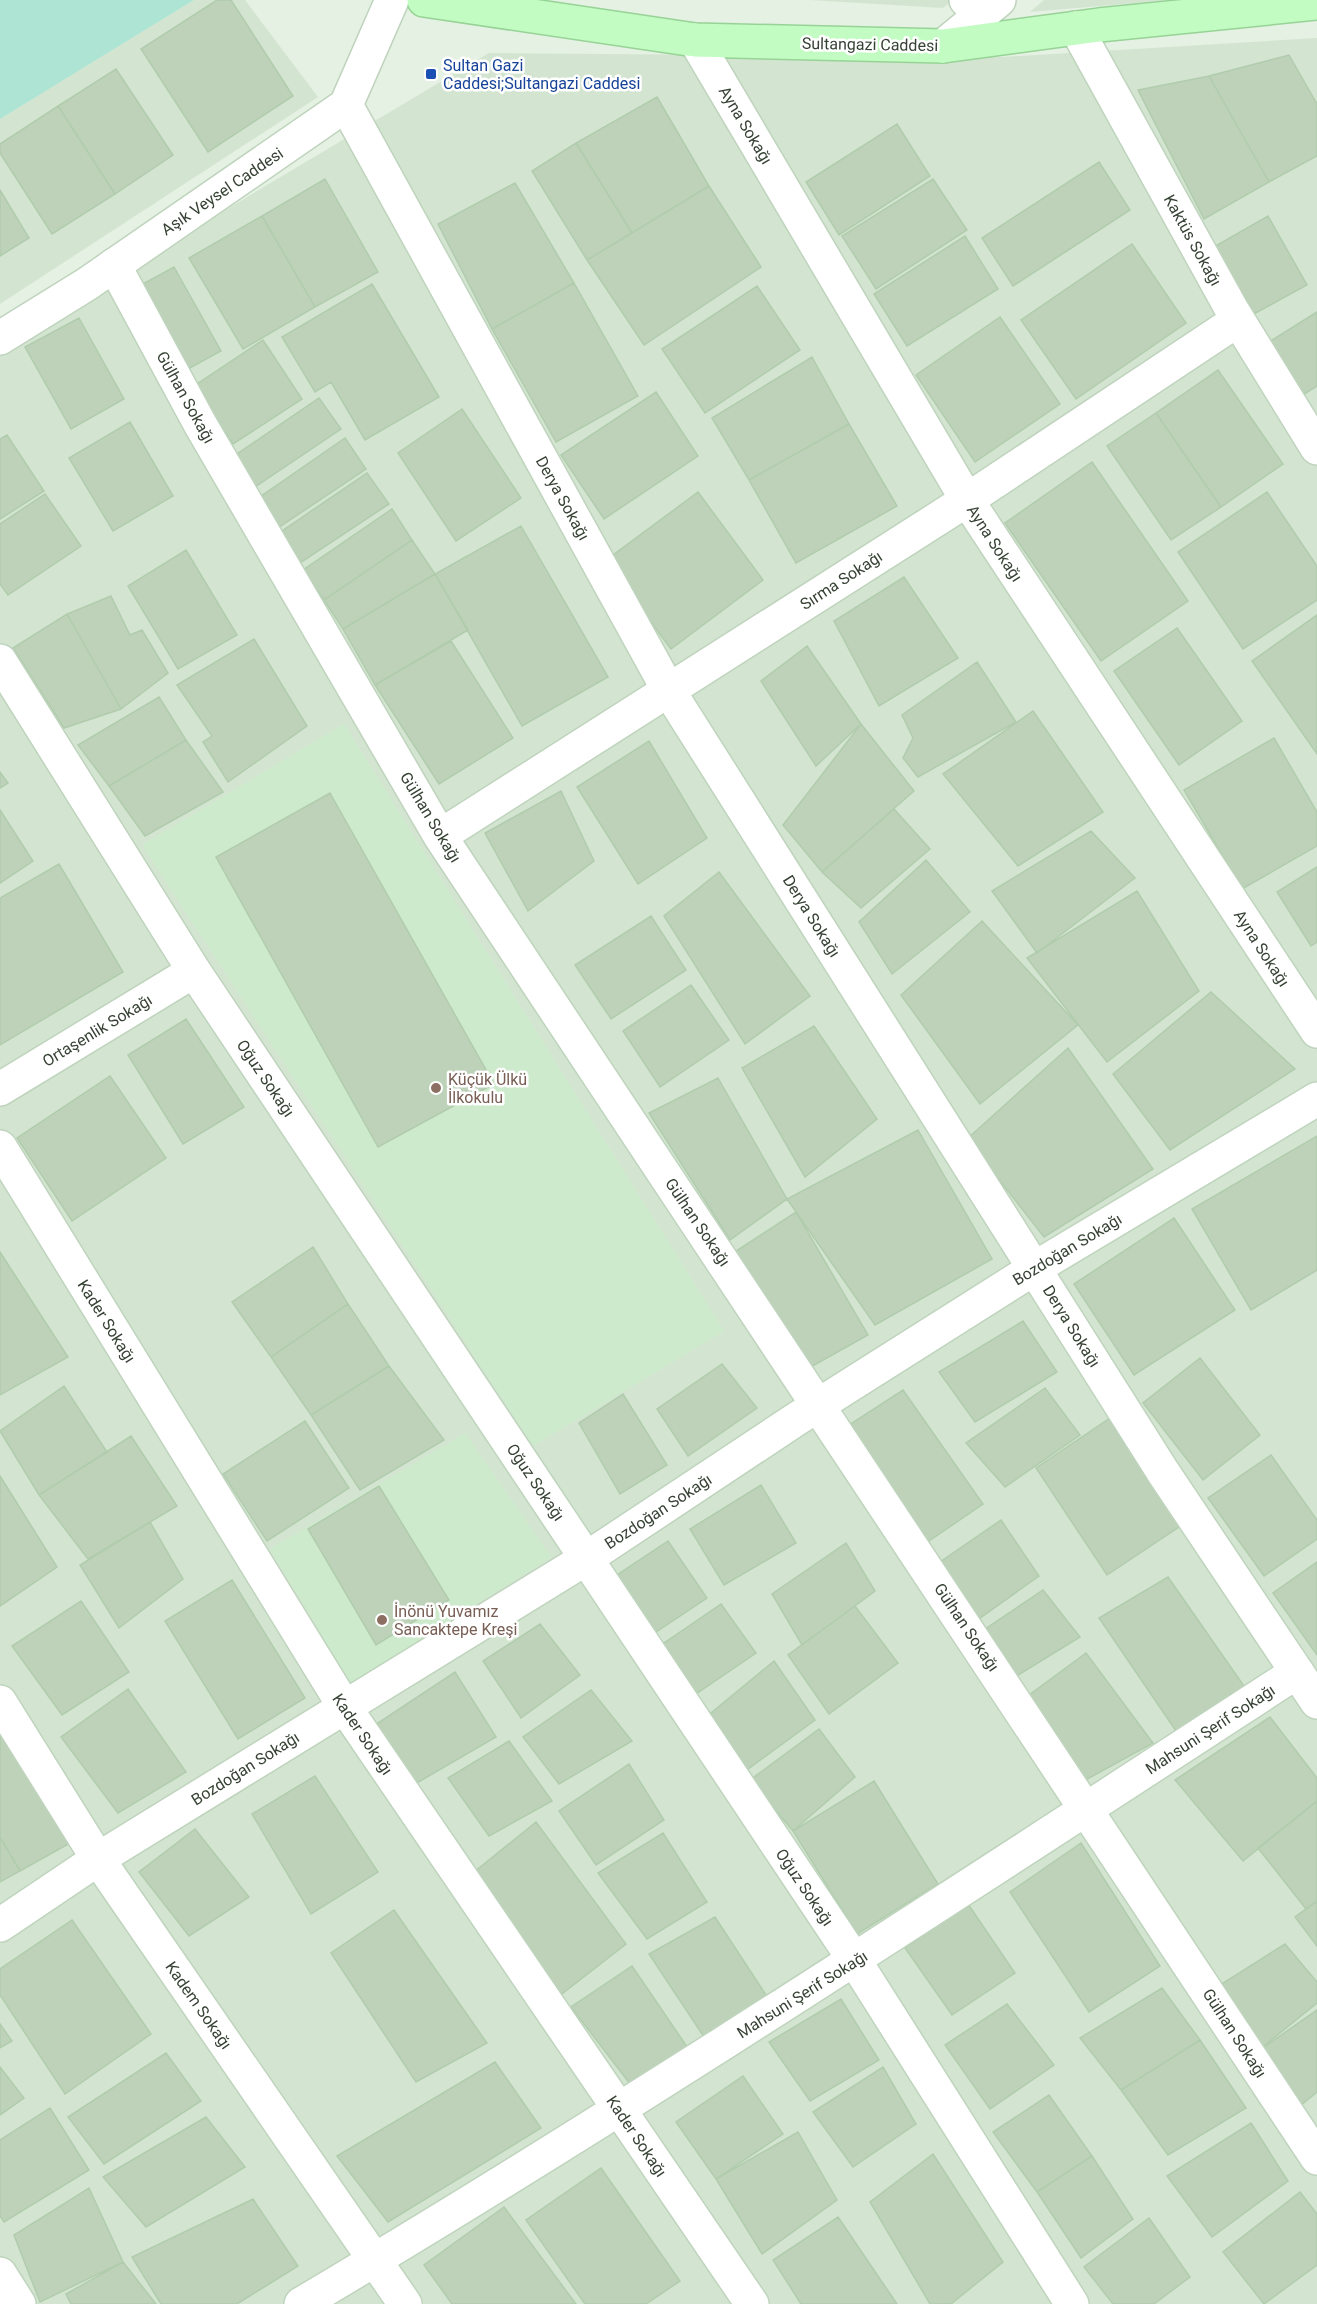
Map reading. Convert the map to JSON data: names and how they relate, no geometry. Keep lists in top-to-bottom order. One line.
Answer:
{"streets":{"main road":["Sultangazi Caddesi"],"street":["Ayna Sokağı","Aşık Veysel Caddesi","Kaktüs Sokağı","Gülhan Sokağı","Derya Sokağı","Sırma Sokağı","Ortaşenlik Sokağı","Oğuz Sokağı","Bozdoğan Sokağı","Kader Sokağı","Mahsuni Şerif Sokağı","Kadem Sokağı"]},"crossings":[["Sultangazi Caddesi","Ayna Sokağı"],["Sultangazi Caddesi","Kaktüs Sokağı"],["Ayna Sokağı","Sırma Sokağı"],["Aşık Veysel Caddesi","Gülhan Sokağı"],["Aşık Veysel Caddesi","Derya Sokağı"],["Kaktüs Sokağı","Sırma Sokağı"],["Gülhan Sokağı","Sırma Sokağı"],["Gülhan Sokağı","Bozdoğan Sokağı"],["Gülhan Sokağı","Mahsuni Şerif Sokağı"],["Derya Sokağı","Sırma Sokağı"],["Derya Sokağı","Bozdoğan Sokağı"],["Derya Sokağı","Mahsuni Şerif Sokağı"],["Ortaşenlik Sokağı","Oğuz Sokağı"],["Oğuz Sokağı","Bozdoğan Sokağı"],["Oğuz Sokağı","Mahsuni Şerif Sokağı"],["Bozdoğan Sokağı","Kader Sokağı"],["Bozdoğan Sokağı","Kadem Sokağı"],["Kader Sokağı","Mahsuni Şerif Sokağı"],["Mahsuni Şerif Sokağı","Kadem Sokağı"]],"places":{"transit":["Sultan Gazi Caddesi;Sultangazi Caddesi"],"other":["Küçük Ülkü İlkokulu","İnönü Yuvamız Sancaktepe Kreşi"]}}
